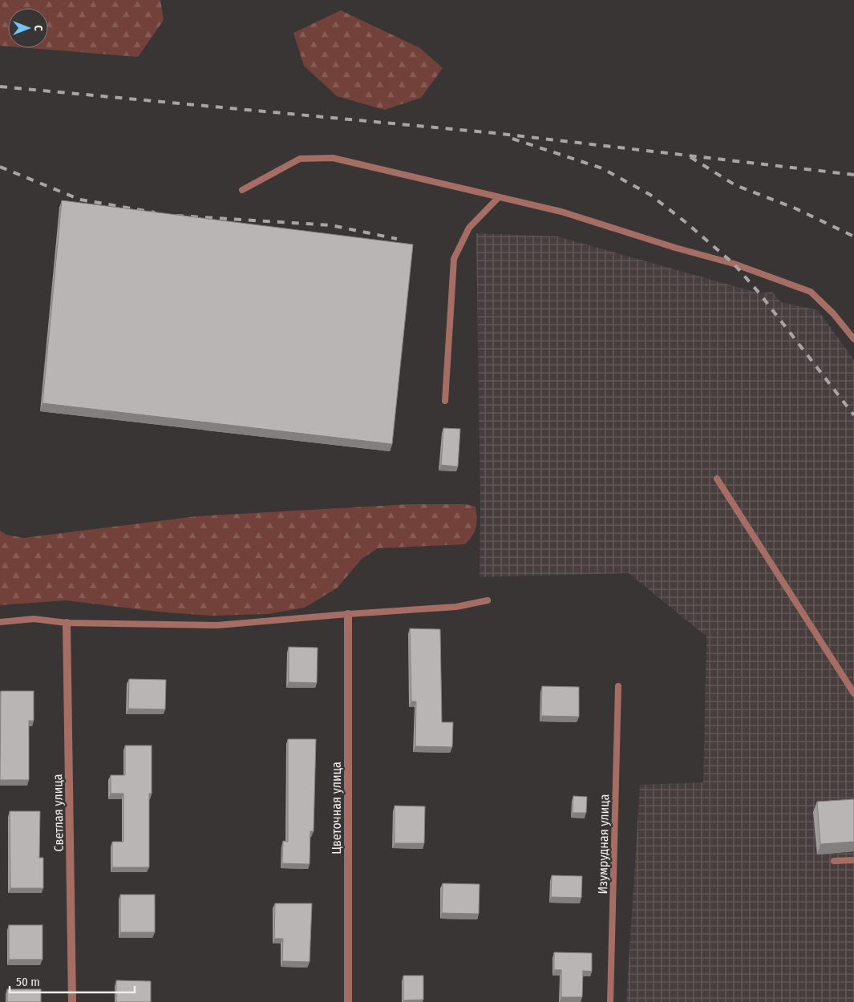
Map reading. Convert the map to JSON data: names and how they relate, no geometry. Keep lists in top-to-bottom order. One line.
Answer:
{"streets":{"street":["Цветочная улица","Светлая улица"],"lane":["Изумрудная улица"]},"scale_bar":"50 m","north":"right"}
